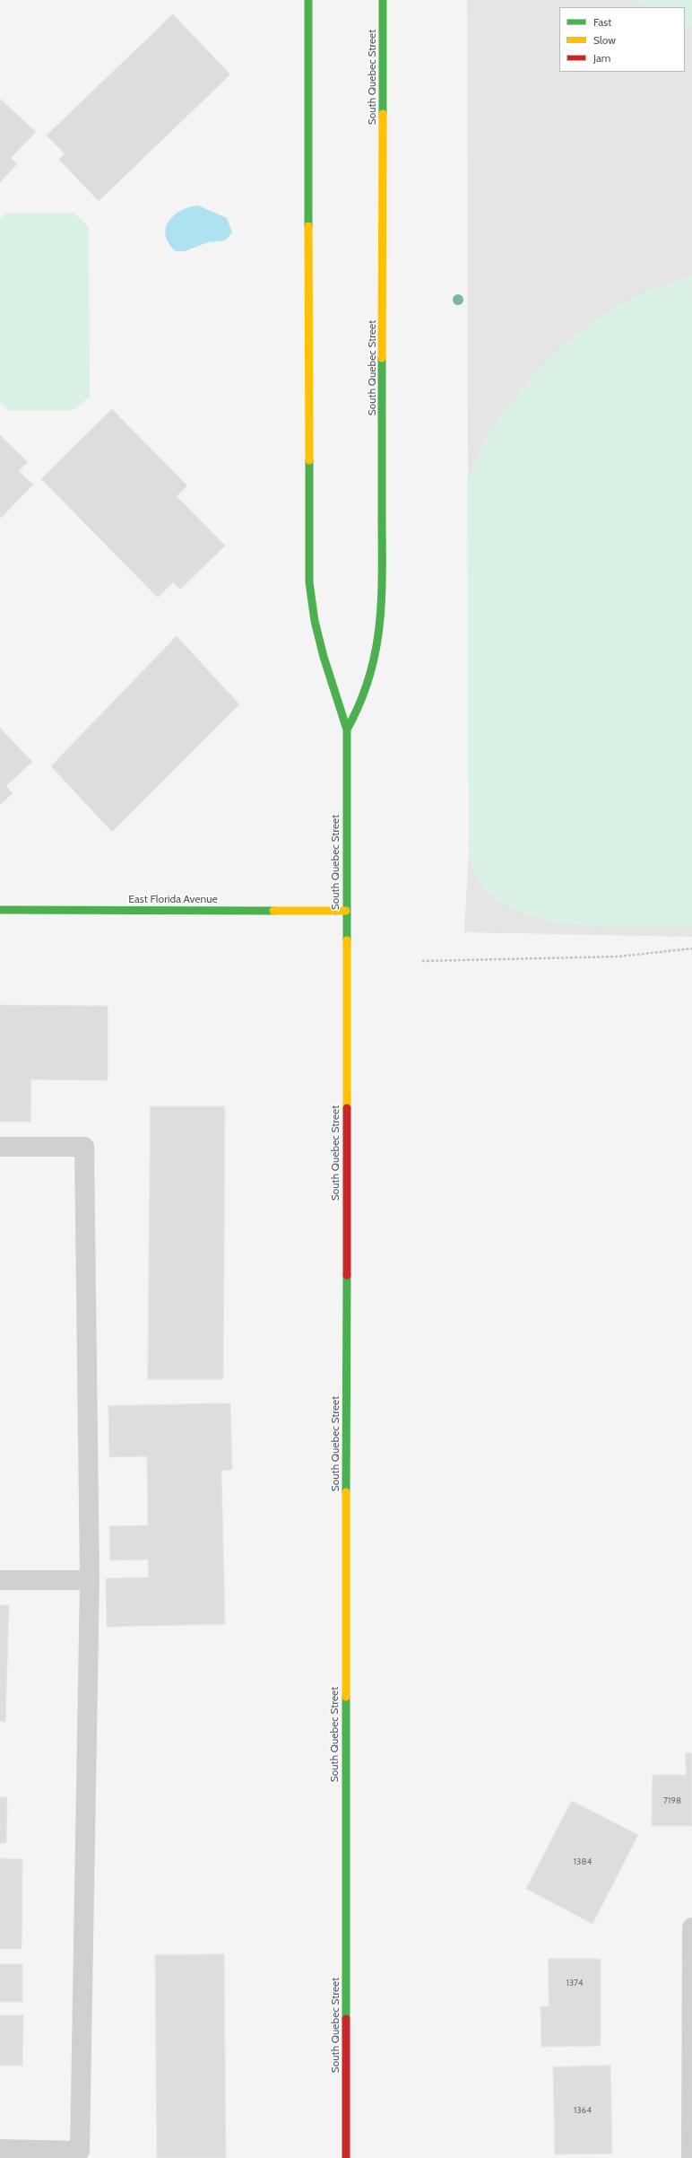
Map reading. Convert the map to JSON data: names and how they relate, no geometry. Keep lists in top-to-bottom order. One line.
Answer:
{"streets":{"main road":["South Quebec Street","East Florida Avenue"]},"crossings":[["South Quebec Street","East Florida Avenue"]],"house_numbers":["7198","1384","1374","1364"],"legend":["Fast","Slow","Jam"]}
